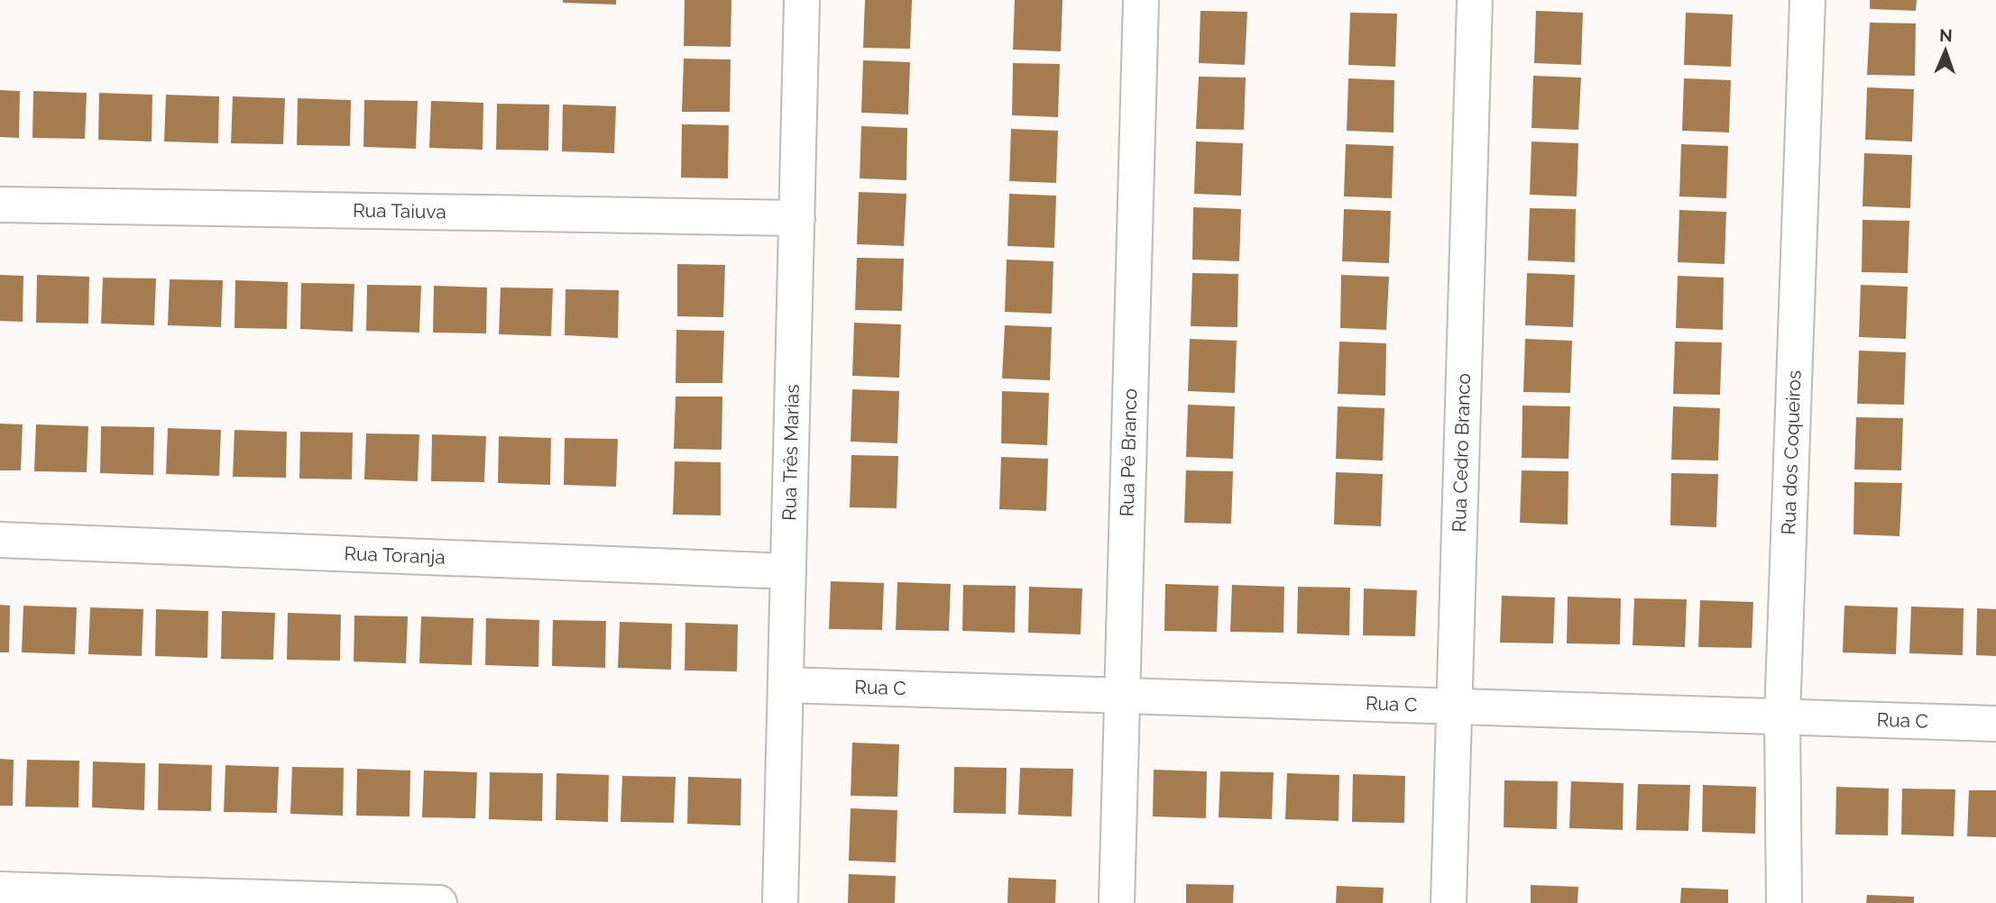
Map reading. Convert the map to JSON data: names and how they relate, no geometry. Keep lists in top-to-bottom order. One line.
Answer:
{"streets":{"street":["Rua Taiuva","Rua Três Marias","Rua Pé Branco","Rua Cedro Branco","Rua dos Coqueiros","Rua Toranja","Rua C"]},"crossings":[["Rua Taiuva","Rua Três Marias"],["Rua Três Marias","Rua Toranja"],["Rua Três Marias","Rua C"],["Rua Pé Branco","Rua C"],["Rua Cedro Branco","Rua C"],["Rua dos Coqueiros","Rua C"]],"north":"top"}
